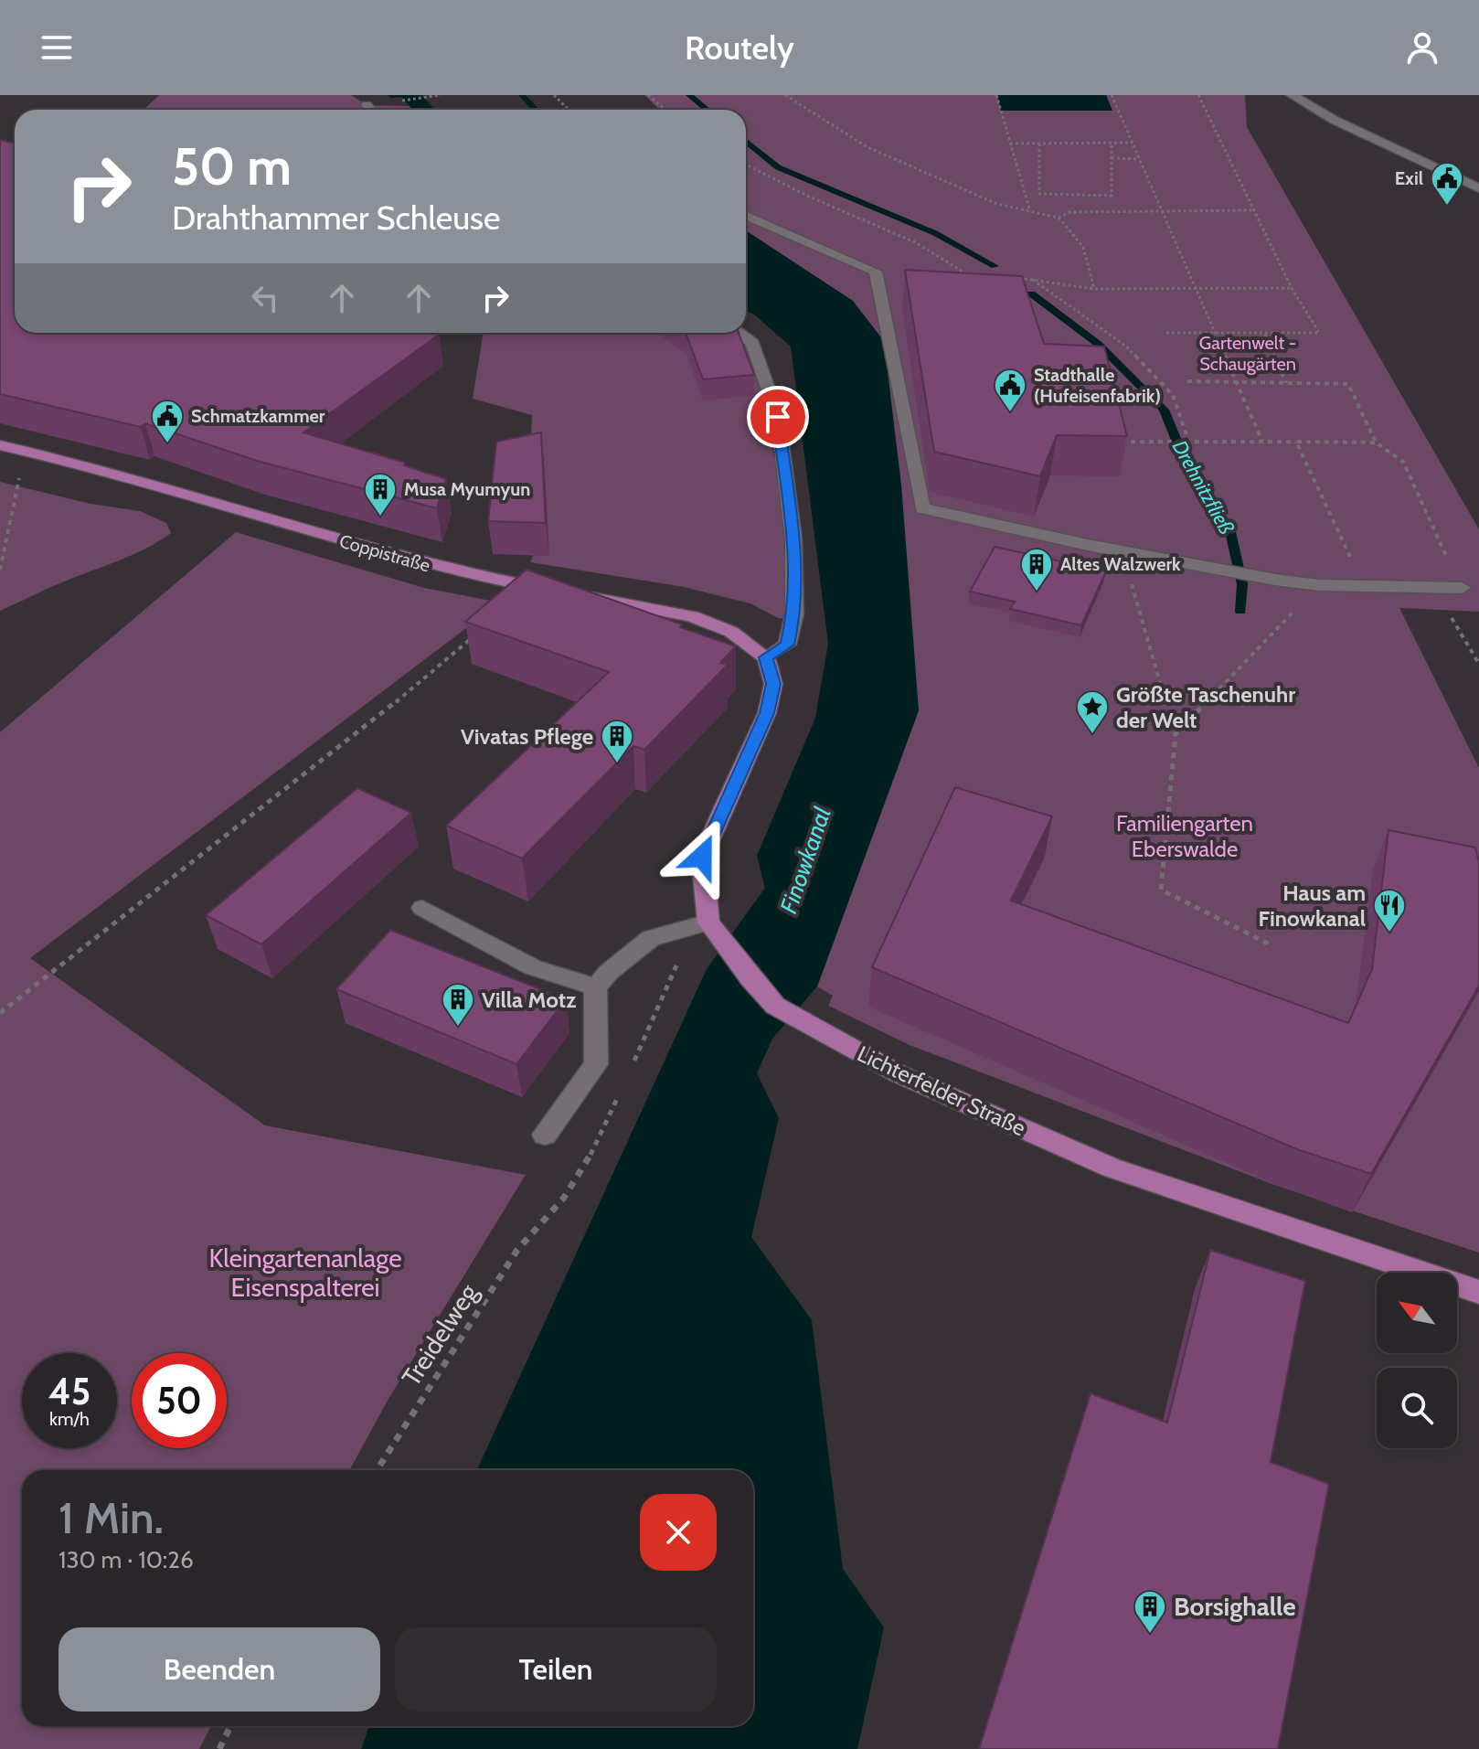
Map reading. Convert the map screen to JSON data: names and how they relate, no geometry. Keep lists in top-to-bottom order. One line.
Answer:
{"streets":{"main road":["Coppistraße","Lichterfelder Straße"],"path":["Treidelweg"]},"water":["Drehnitzfließ","Finowkanal"],"parks":["Gartenwelt - Schaugärten","Familiengarten Eberswalde","Kleingartenanlage Eisenspalterei"],"places":{"public building":["Exil","Stadthalle (Hufeisenfabrik)","Schmatzkammer"],"building":["Musa Myumyun","Altes Walzwerk","Vivatas Pflege","Villa Motz","Borsighalle"],"place":["Größte Taschenuhr der Welt"],"restaurant":["Haus am Finowkanal"]},"north":"top left","page":{"header":"Routely","turn":["50 m","Drahthammer Schleuse"],"speed":"45 km/h","limit":"50","heading":["1 Min.","130 m · 10:26"],"buttons":["Beenden","Teilen"]}}
